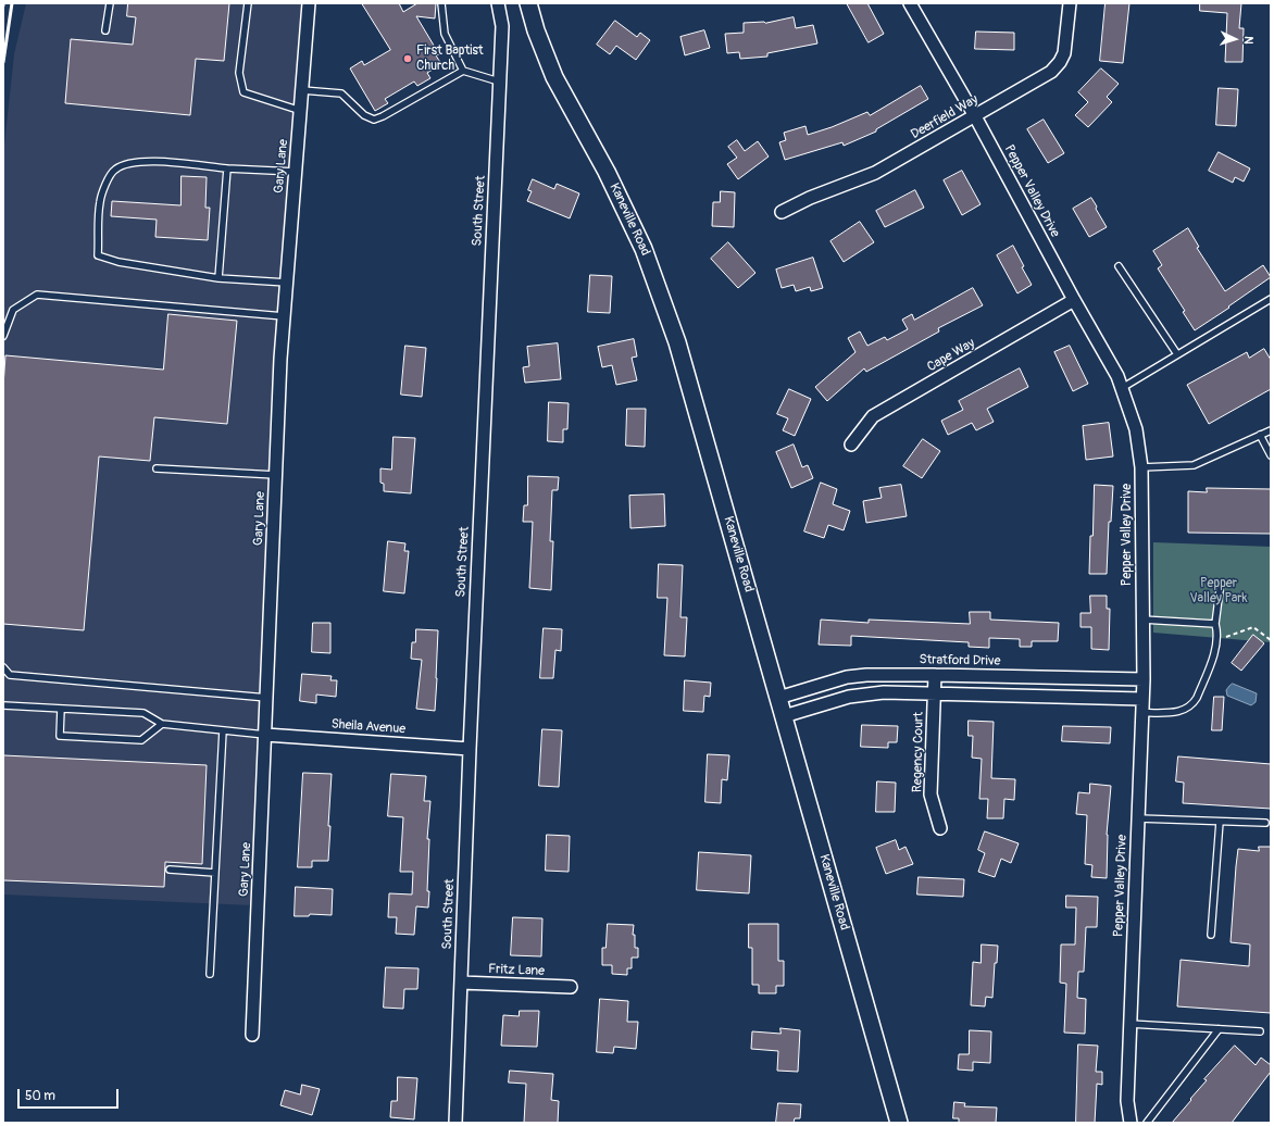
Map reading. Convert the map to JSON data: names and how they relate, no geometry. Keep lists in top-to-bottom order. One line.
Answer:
{"streets":{"main road":["Kaneville Road"],"street":["Deerfield Way","Gary Lane","Pepper Valley Drive","South Street","Cape Way","Stratford Drive","Sheila Avenue","Regency Court","Fritz Lane"]},"crossings":[["Deerfield Way","Pepper Valley Drive"],["Gary Lane","Sheila Avenue"],["Pepper Valley Drive","Cape Way"],["Pepper Valley Drive","Stratford Drive"],["South Street","Sheila Avenue"],["South Street","Fritz Lane"],["Kaneville Road","Stratford Drive"],["Stratford Drive","Regency Court"]],"parks":["Pepper Valley Park"],"places":["First Baptist Church"],"scale_bar":"50 m","north":"right"}
